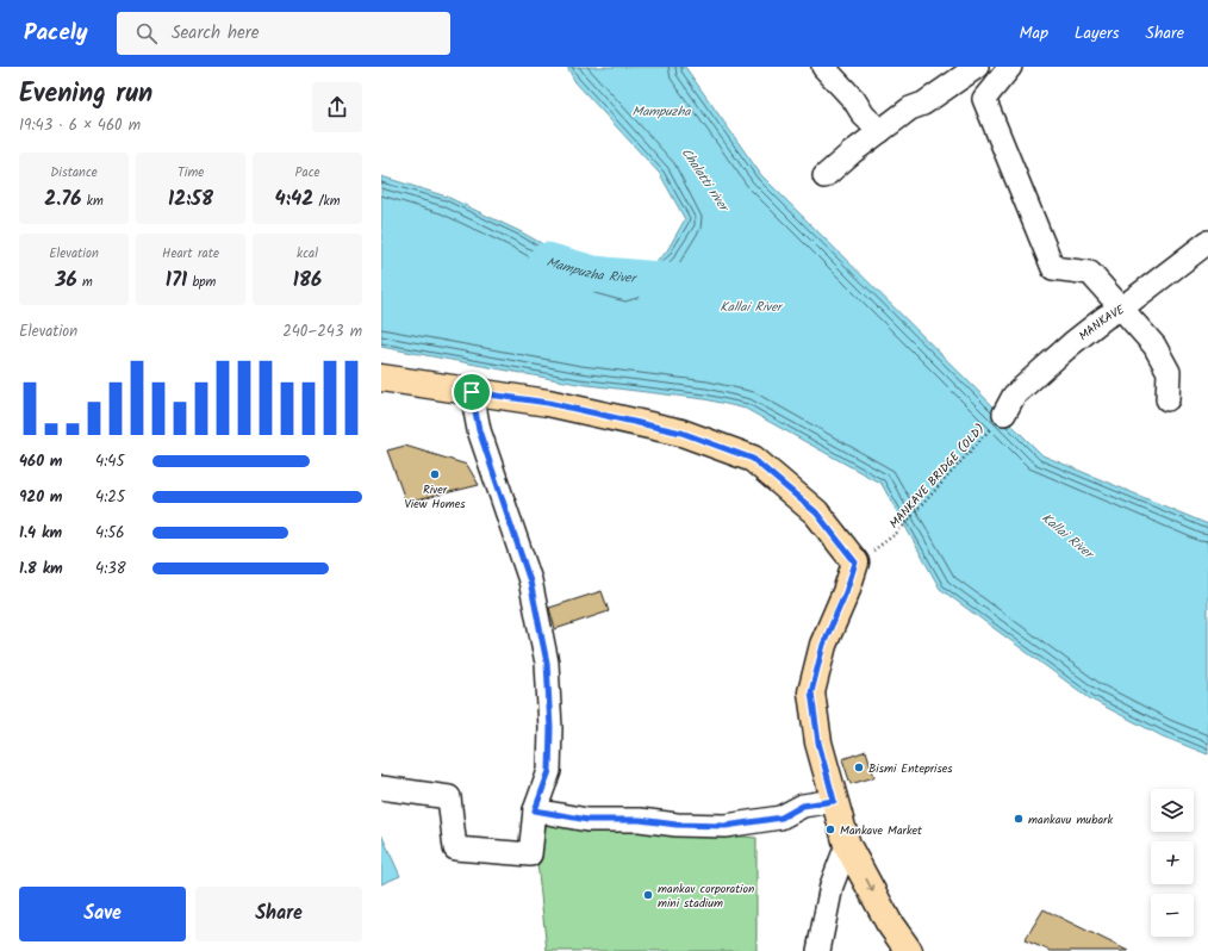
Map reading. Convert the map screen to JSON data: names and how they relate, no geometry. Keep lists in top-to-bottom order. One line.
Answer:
{"streets":{"street":["MANKAVE"],"path":["MANKAVE BRIDGE (OLD)"]},"crossings":[["MANKAVE","MANKAVE BRIDGE (OLD)"]],"water":["Mampuzha","Chalatti river","Mampuzha River","Kallai River"],"places":["River View Homes","Bismi Enteprises","mankavu mubark","Mankave Market","mankav corporation mini stadium"],"page":{"header":"Pacely","search":"Search here","nav":["Map","Layers","Share"],"heading":["Evening run","19:43 · 6 × 460 m"],"stats":[["Distance","2.76 km"],["Time","12:58"],["Pace","4:42 /km"],["Elevation","36 m"],["Heart rate","171 bpm"],["kcal","186"]],"chart":["Elevation","240–243 m"],"list":[{"name":"460 m","note":"4:45"},{"name":"920 m","note":"4:25"},{"name":"1.4 km","note":"4:56"},{"name":"1.8 km","note":"4:38"}],"map_buttons":["+","−"],"buttons":["Save","Share"]}}
